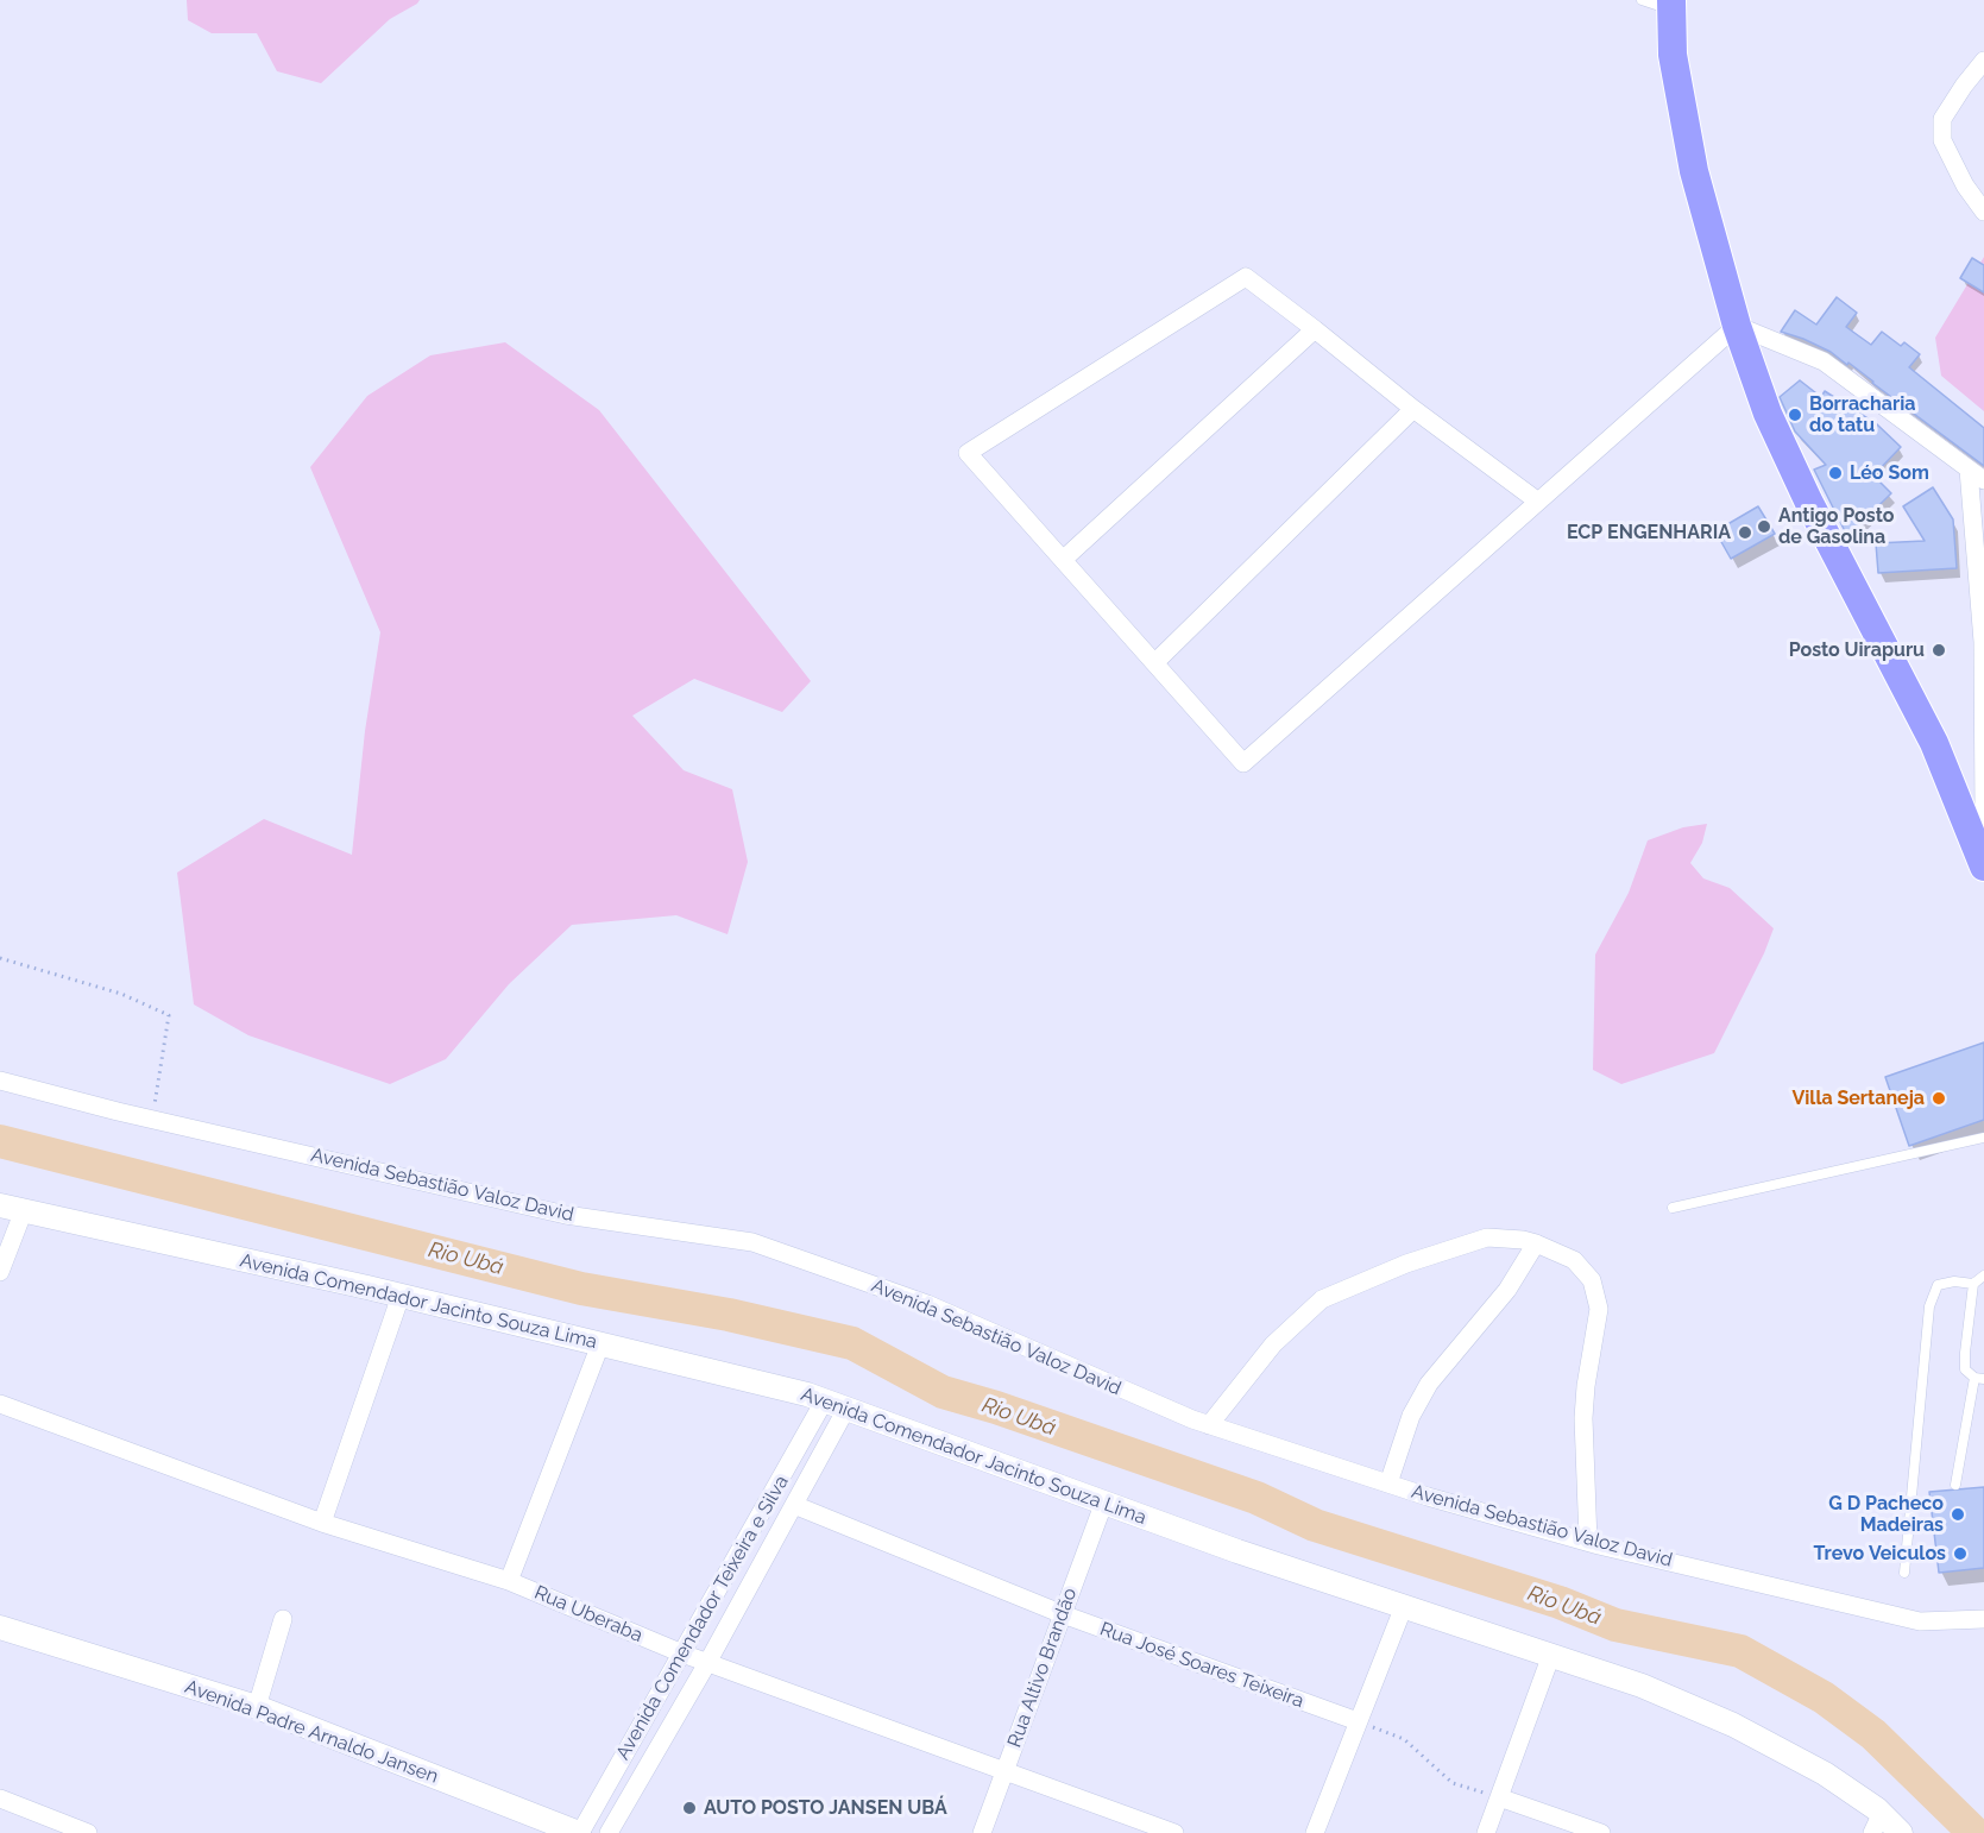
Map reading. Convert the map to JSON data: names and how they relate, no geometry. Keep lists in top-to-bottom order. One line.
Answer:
{"streets":{"street":["Avenida Sebastião Valoz David","Avenida Comendador Jacinto Souza Lima","Rua Uberaba","Avenida Comendador Teixeira e Silva","Rua José Soares Teixeira","Rua Altivo Brandão","Avenida Padre Arnaldo Jansen"]},"crossings":[["Avenida Comendador Jacinto Souza Lima","Avenida Comendador Teixeira e Silva"],["Avenida Comendador Jacinto Souza Lima","Rua Altivo Brandão"],["Rua Uberaba","Avenida Comendador Teixeira e Silva"],["Rua Uberaba","Rua Altivo Brandão"],["Avenida Comendador Teixeira e Silva","Rua José Soares Teixeira"],["Avenida Comendador Teixeira e Silva","Avenida Padre Arnaldo Jansen"],["Rua José Soares Teixeira","Rua Altivo Brandão"]],"water":["Rio Ubá"],"places":["Borracharia do tatu","Léo Som","Antigo Posto de Gasolina","ECP ENGENHARIA","Posto Uirapuru","Villa Sertaneja","G D Pacheco Madeiras","Trevo Veiculos","AUTO POSTO JANSEN UBÁ"]}
